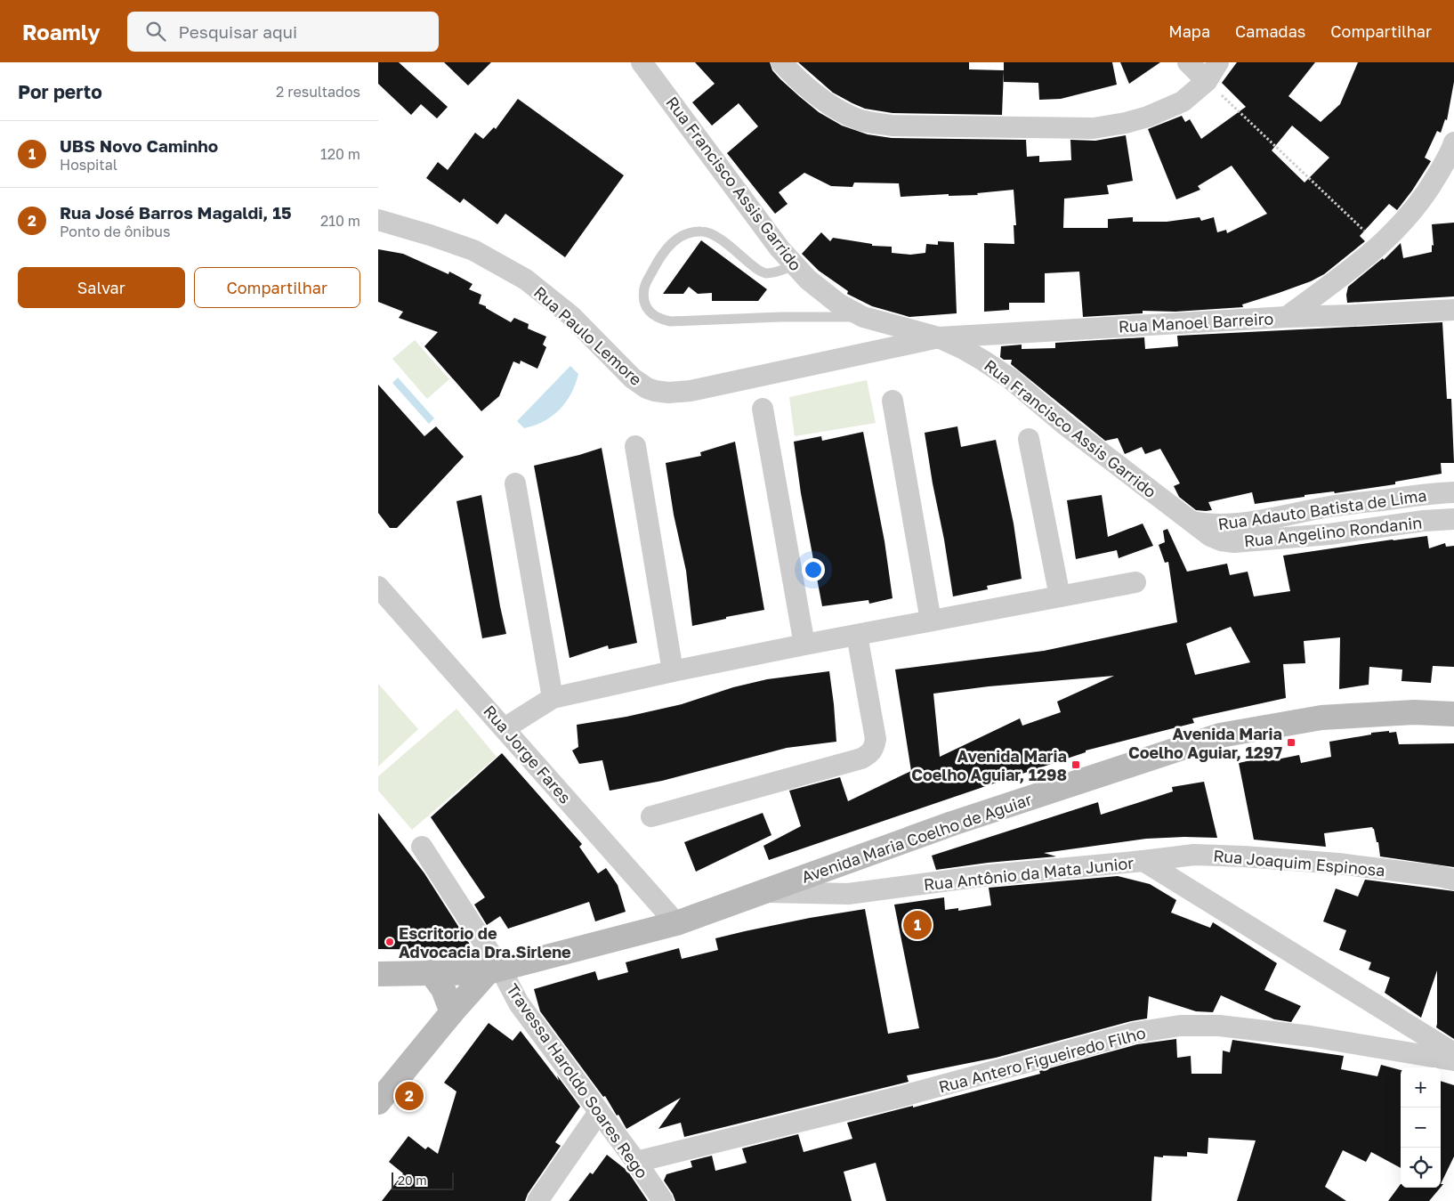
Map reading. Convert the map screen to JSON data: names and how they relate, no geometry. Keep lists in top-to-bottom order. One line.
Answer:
{"streets":{"main road":["Avenida Maria Coelho de Aguiar"],"street":["Rua Francisco Assis Garrido","Rua Manoel Barreiro","Rua Paulo Lemore","Rua Adauto Batista de Lima","Rua Angelino Rondanin","Rua Jorge Fares","Rua Joaquim Espinosa","Rua Antônio da Mata Junior","Rua Antero Figueiredo Filho","Travessa Haroldo Soares Rego"]},"crossings":[["Rua Francisco Assis Garrido","Rua Manoel Barreiro"],["Rua Francisco Assis Garrido","Rua Paulo Lemore"],["Rua Francisco Assis Garrido","Rua Adauto Batista de Lima"],["Rua Francisco Assis Garrido","Rua Angelino Rondanin"],["Rua Manoel Barreiro","Rua Paulo Lemore"],["Rua Adauto Batista de Lima","Rua Angelino Rondanin"],["Rua Jorge Fares","Avenida Maria Coelho de Aguiar"],["Avenida Maria Coelho de Aguiar","Rua Antônio da Mata Junior"],["Avenida Maria Coelho de Aguiar","Travessa Haroldo Soares Rego"],["Rua Joaquim Espinosa","Rua Antônio da Mata Junior"],["Rua Antero Figueiredo Filho","Travessa Haroldo Soares Rego"]],"places":{"transit":["Avenida Maria Coelho Aguiar, 1297","Avenida Maria Coelho Aguiar, 1298"],"other":["Escritorio de Advocacia Dra.Sirlene"]},"scale_bar":"20 m","page":{"header":"Roamly","search":"Pesquisar aqui","nav":["Mapa","Camadas","Compartilhar"],"heading":["Por perto","2 resultados"],"list":[{"mark":"1","name":"UBS Novo Caminho","note":"Hospital","value":"120 m"},{"mark":"2","name":"Rua José Barros Magaldi, 15","note":"Ponto de ônibus","value":"210 m"}],"buttons":["Salvar","Compartilhar"],"pins":["1","2"],"map_buttons":["+","−"],"scale":"20 m"}}
